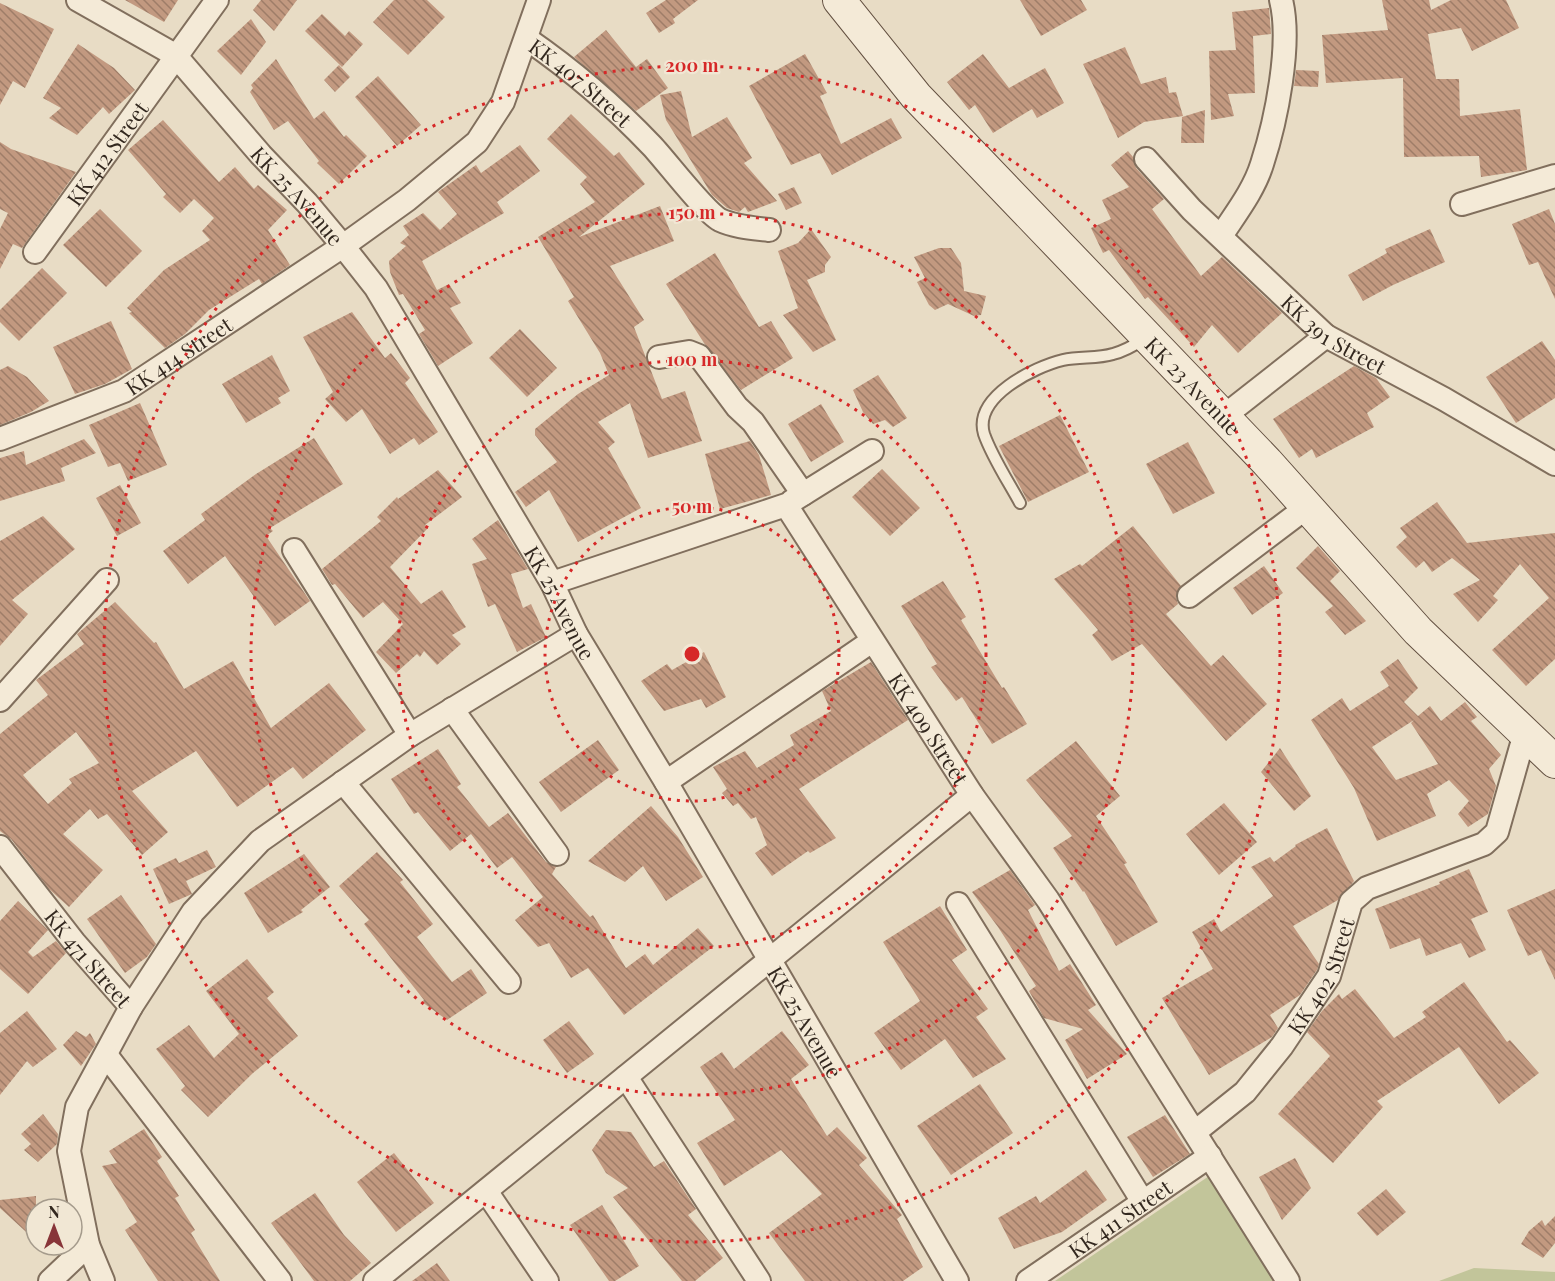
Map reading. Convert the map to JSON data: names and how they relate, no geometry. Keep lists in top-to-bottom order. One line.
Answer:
{"streets":{"main road":["KK 23 Avenue"],"street":["KK 407 Street","KK 412 Street","KK 25 Avenue","KK 391 Street","KK 414 Street","KK 409 Street","KK 471 Street","KK 402 Street","KK 411 Street"]},"crossings":[["KK 407 Street","KK 25 Avenue"],["KK 407 Street","KK 414 Street"],["KK 412 Street","KK 25 Avenue"],["KK 25 Avenue","KK 414 Street"],["KK 23 Avenue","KK 402 Street"],["KK 409 Street","KK 402 Street"],["KK 409 Street","KK 411 Street"]],"north":"top","rings":["200 m","150 m","100 m","50 m"]}
